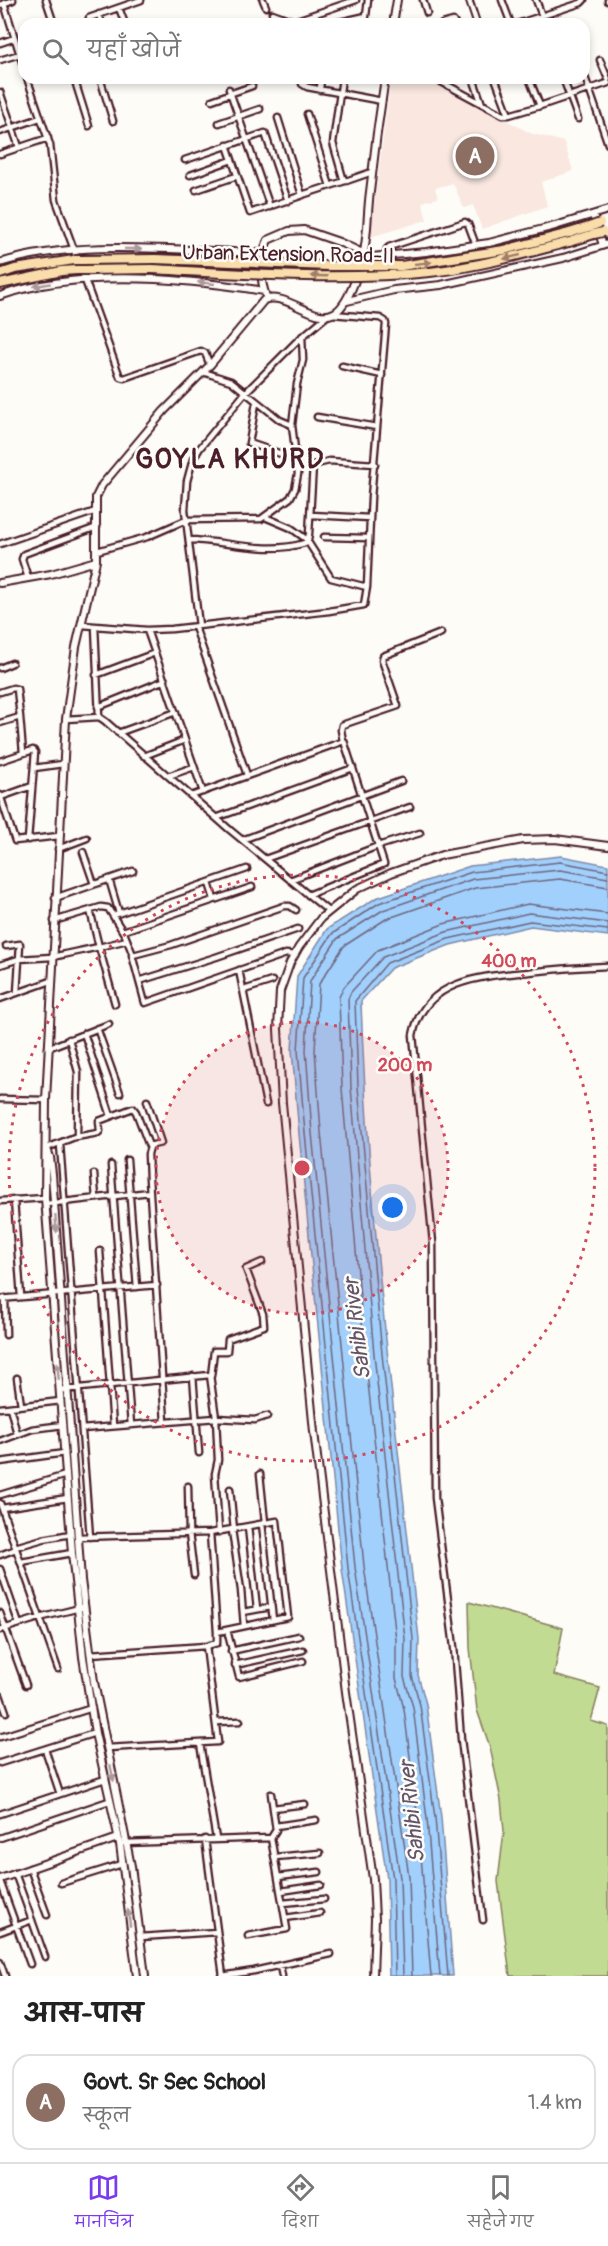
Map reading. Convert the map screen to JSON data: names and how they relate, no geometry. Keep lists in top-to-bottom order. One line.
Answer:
{"streets":{"highway":["Urban Extension Road-II"]},"districts":["GOYLA KHURD"],"water":["Sahibi River"],"page":{"search":"यहाँ खोजें","pins":"A","heading":"आस-पास","list":[{"mark":"A","name":"Govt. Sr Sec School","note":"स्कूल","value":"1.4 km"}],"nav":["मानचित्र","दिशा","सहेजे गए"]},"rings":["400 m","200 m"]}
